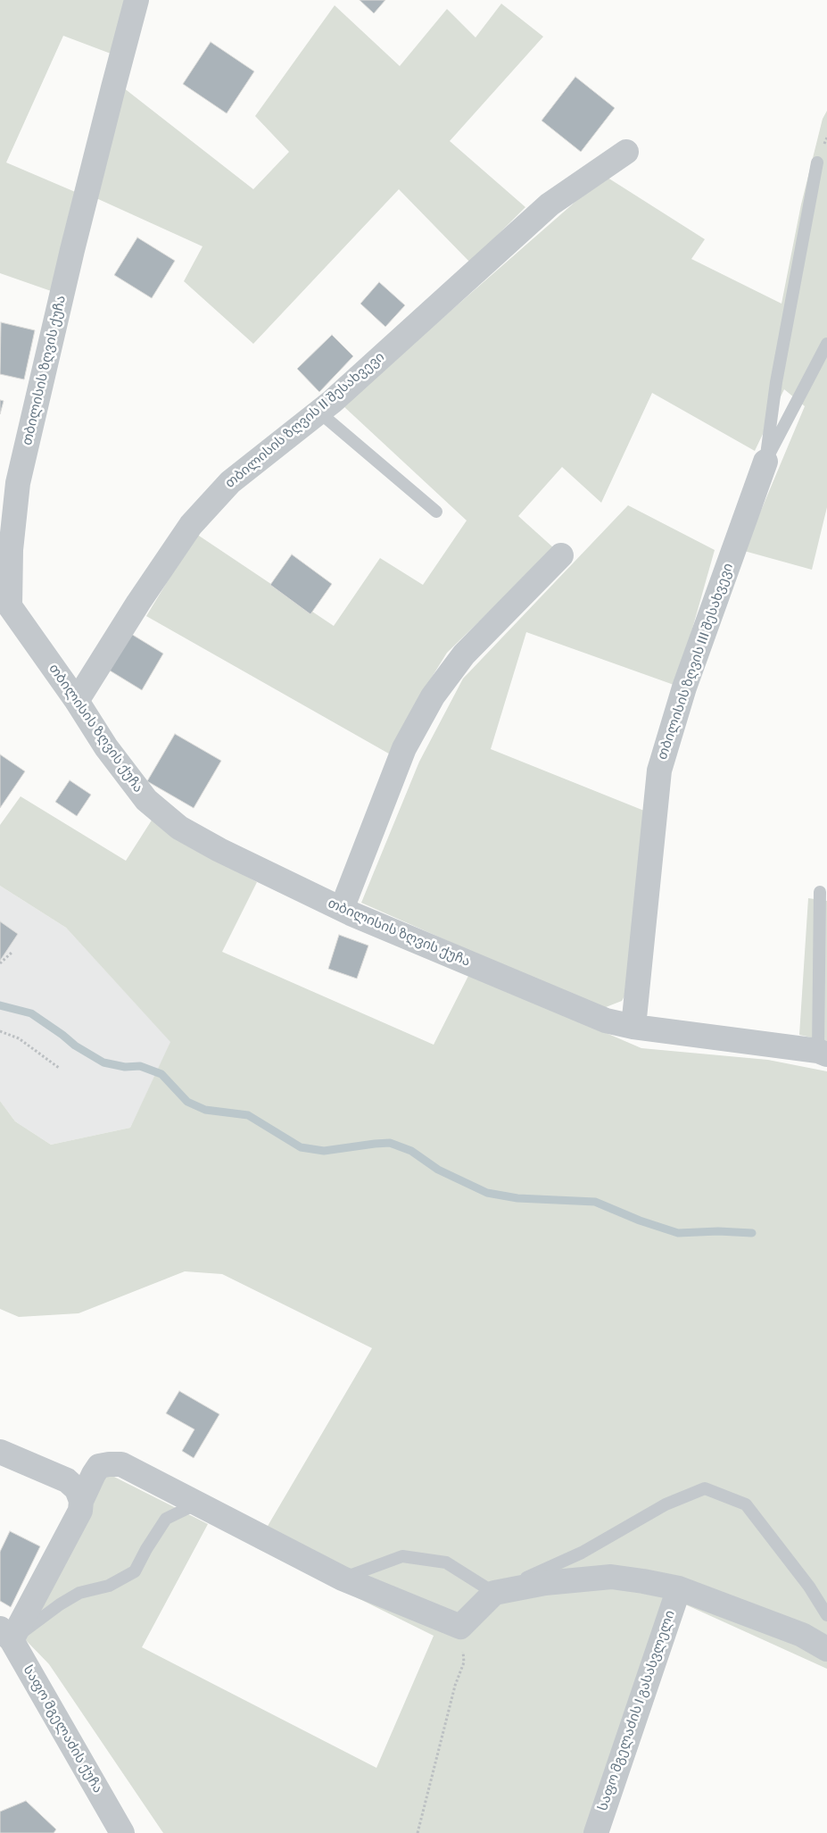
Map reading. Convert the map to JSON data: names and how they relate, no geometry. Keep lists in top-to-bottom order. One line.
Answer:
{"streets":{"street":["თბილისის ზღვის ქუჩა","თბილისის ზღვის II შესახვევი","თბილისის ზღვის III შესახვევი","საფო მგელაძის I გასასვლელი","საფო მგელაძის ქუჩა"]},"crossings":[["თბილისის ზღვის ქუჩა","თბილისის ზღვის II შესახვევი"],["თბილისის ზღვის ქუჩა","თბილისის ზღვის III შესახვევი"]]}
